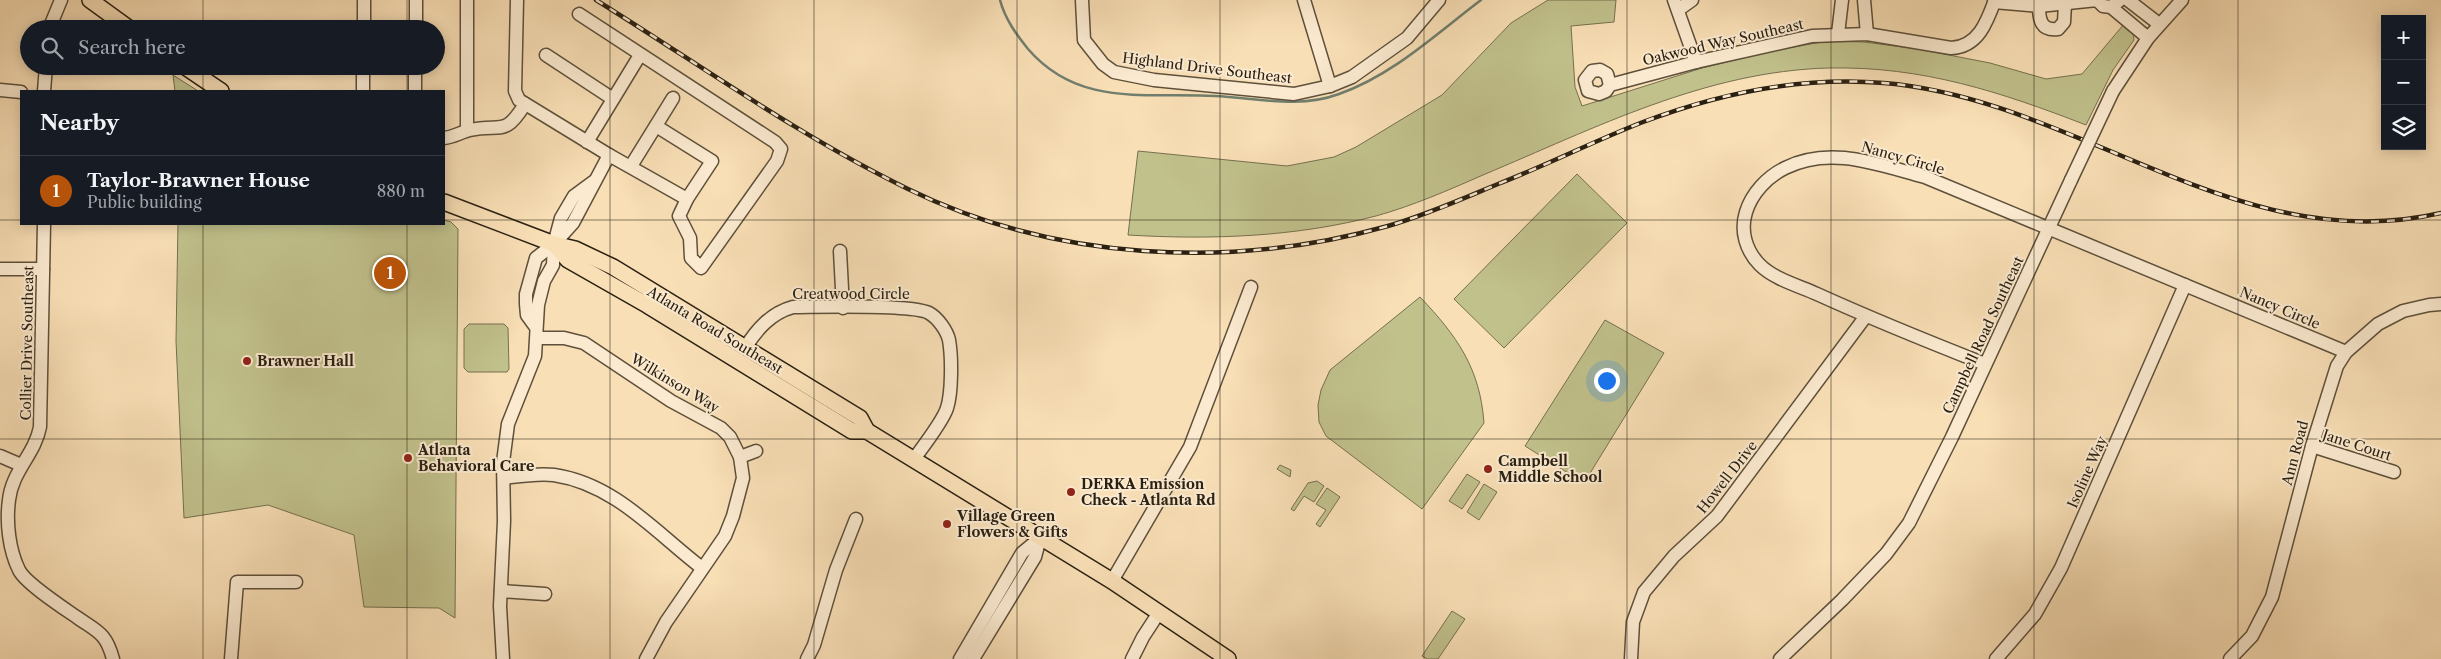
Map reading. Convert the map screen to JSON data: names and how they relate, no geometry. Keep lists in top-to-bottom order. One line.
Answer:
{"streets":{"main road":["Atlanta Road Southeast"],"street":["Oakwood Way Southeast","Highland Drive Southeast","Nancy Circle","Creatwood Circle","Campbell Road Southeast","Collier Drive Southeast","Wilkinson Way","Jane Court","Ann Road","Isoline Way","Howell Drive"]},"crossings":[["Nancy Circle","Campbell Road Southeast"],["Nancy Circle","Ann Road"],["Nancy Circle","Isoline Way"],["Nancy Circle","Howell Drive"],["Creatwood Circle","Atlanta Road Southeast"],["Jane Court","Ann Road"]],"places":["Brawner Hall","Atlanta Behavioral Care","Campbell Middle School","DERKA Emission Check - Atlanta Rd","Village Green Flowers & Gifts"],"page":{"map_buttons":["+","−"],"search":"Search here","heading":"Nearby","list":[{"mark":"1","name":"Taylor-Brawner House","note":"Public building","value":"880 m"}],"pins":"1"}}
